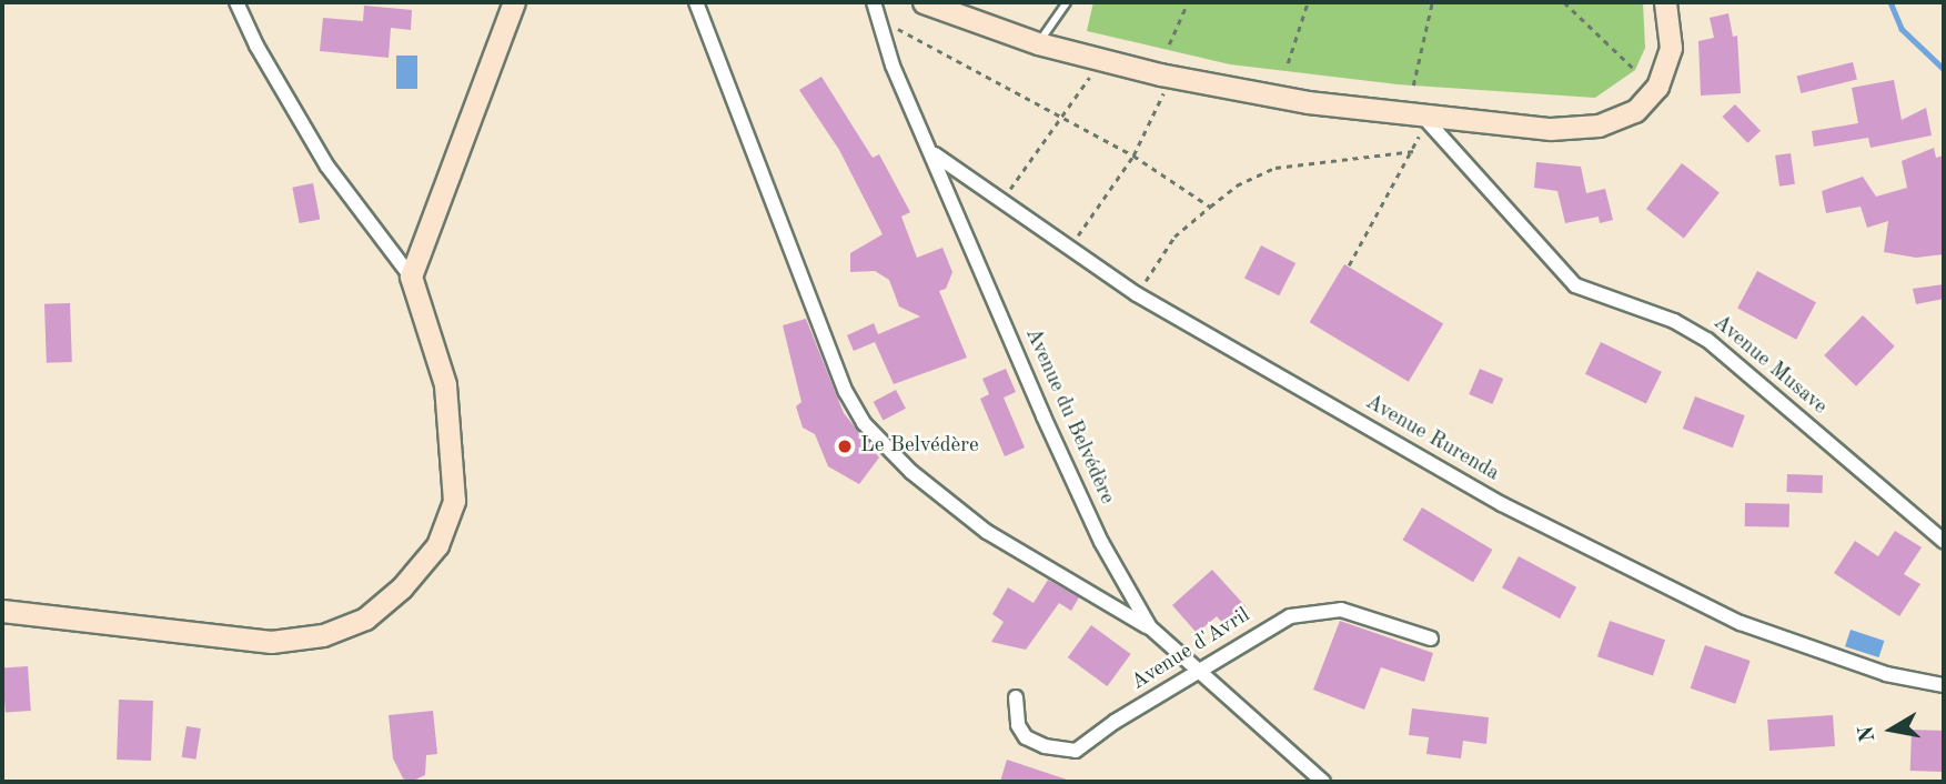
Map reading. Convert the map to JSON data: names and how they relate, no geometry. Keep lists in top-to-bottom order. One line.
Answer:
{"streets":{"street":["Avenue Musave","Avenue du Belvédère","Avenue Rurenda","Avenue d'Avril"]},"crossings":[["Avenue du Belvédère","Avenue Rurenda"],["Avenue du Belvédère","Avenue d'Avril"]],"places":["Le Belvédère"],"north":"left"}
